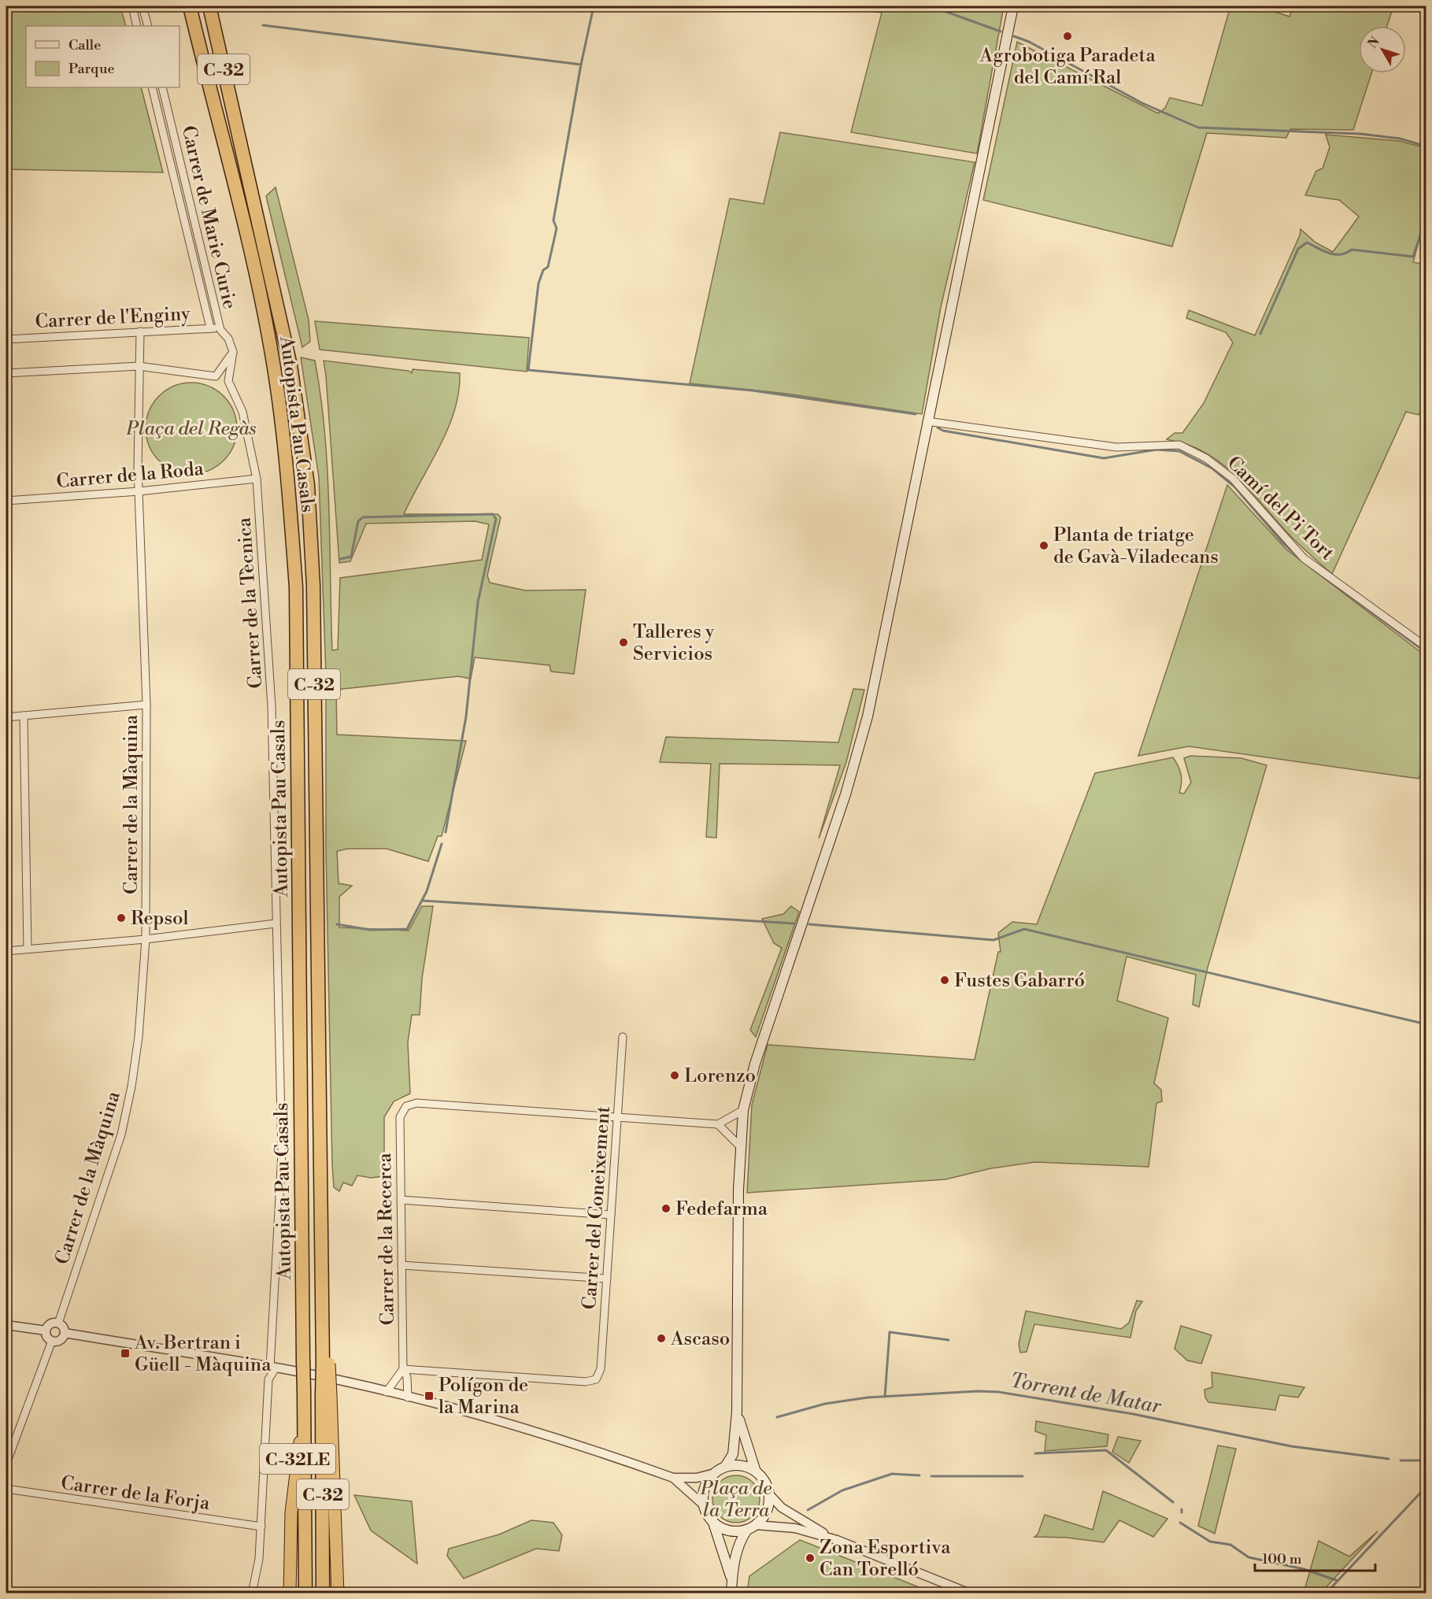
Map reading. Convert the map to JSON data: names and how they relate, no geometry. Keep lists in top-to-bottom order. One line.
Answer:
{"streets":{"highway":["C-32","Autopista Pau Casals","C-32LE"],"street":["Carrer de Marie Curie","Carrer de l'Enginy","Carrer de la Roda","Camí del Pi Tort","Carrer de la Tècnica","Carrer de la Màquina","Carrer del Coneixement","Carrer de la Recerca","Carrer de la Forja"]},"crossings":[["Carrer de Marie Curie","Carrer de l'Enginy"],["Carrer de Marie Curie","Carrer de la Tècnica"],["Carrer de l'Enginy","Carrer de la Màquina"],["Autopista Pau Casals","C-32LE"],["Carrer de la Roda","Carrer de la Tècnica"],["Carrer de la Roda","Carrer de la Màquina"],["Carrer de la Tècnica","Carrer de la Forja"],["Carrer del Coneixement","Carrer de la Recerca"]],"water":["Torrent de Matar"],"parks":["Plaça del Regàs","Plaça de la Terra"],"places":{"other":["Agrobotiga Paradeta del Camí Ral","Planta de triatge de Gavà-Viladecans","Talleres y Servicios","Repsol","Fustes Gabarró","Lorenzo","Fedefarma","Ascaso","Zona Esportiva Can Torelló"],"transit":["Av. Bertran i Güell - Màquina","Polígon de la Marina"]},"legend":["Calle","Parque"],"scale_bar":"100 m","north":"top left"}
